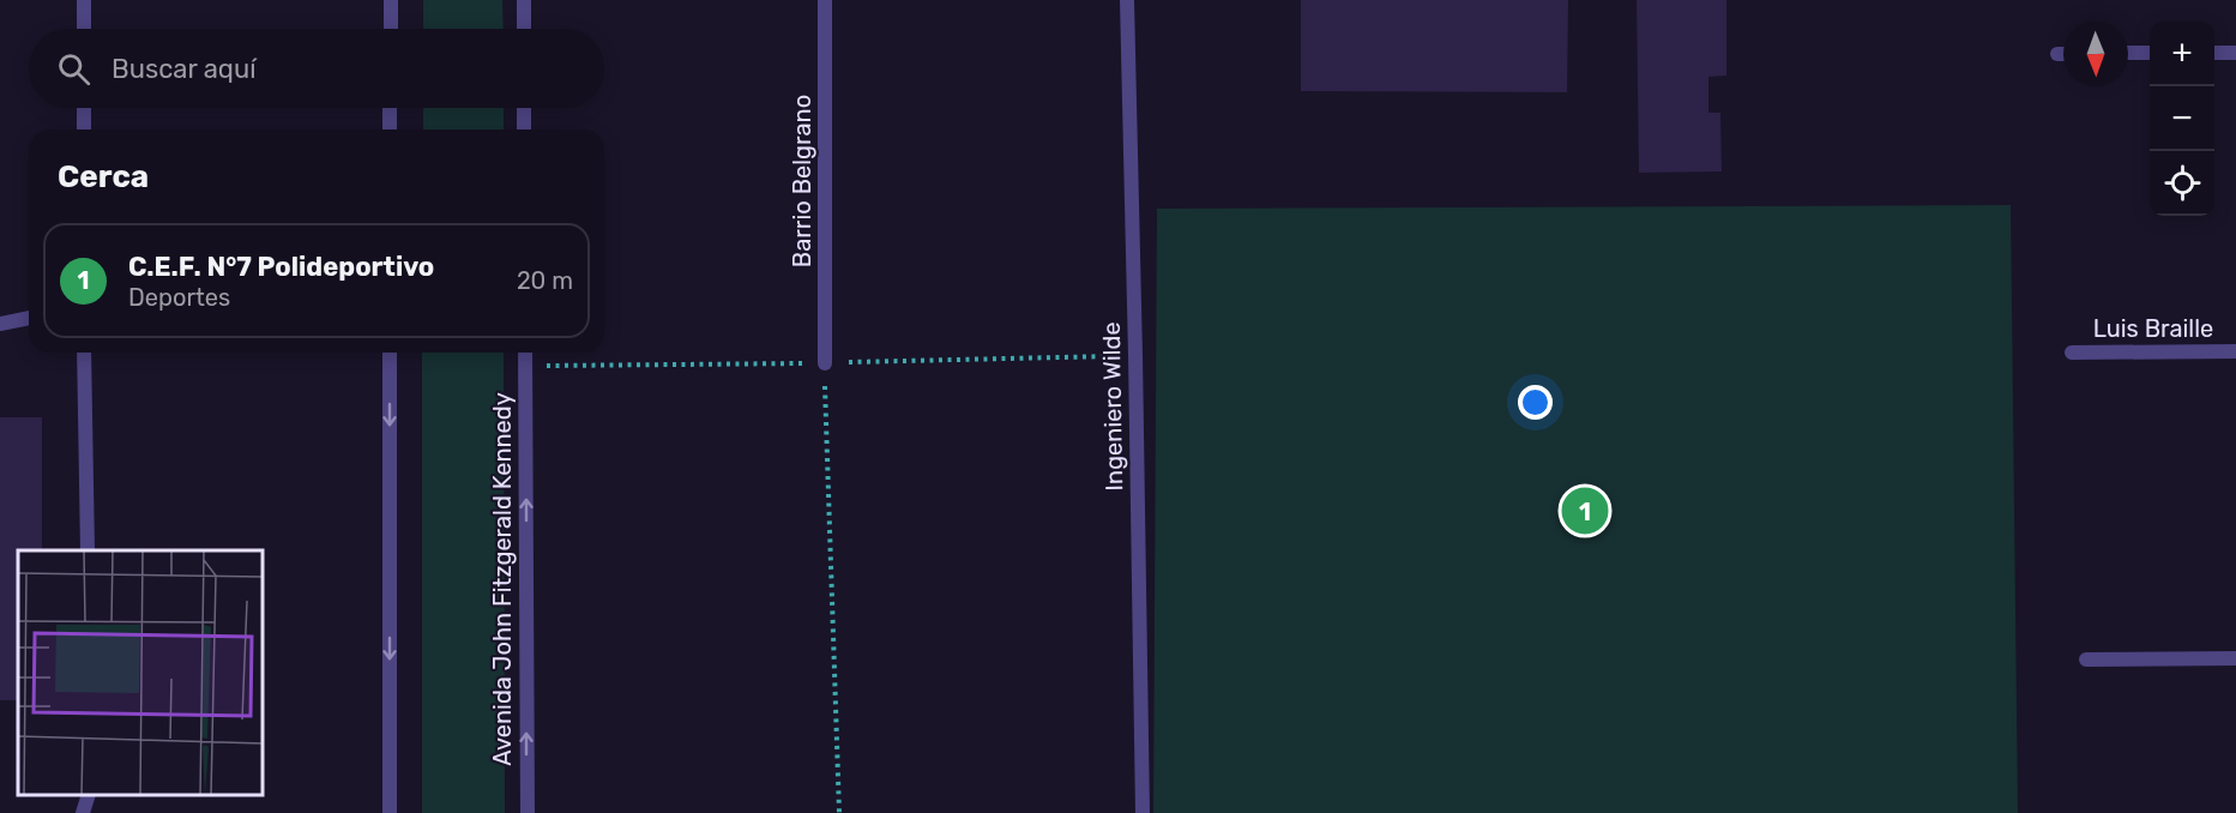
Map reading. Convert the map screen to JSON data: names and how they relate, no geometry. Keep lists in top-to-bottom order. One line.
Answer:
{"streets":{"street":["Barrio Belgrano","Luis Braille","Ingeniero Wilde","Avenida John Fitzgerald Kennedy"]},"one_way":["Avenida John Fitzgerald Kennedy"],"north":"bottom","page":{"map_buttons":["+","−"],"search":"Buscar aquí","heading":"Cerca","list":[{"mark":"1","name":"C.E.F. N°7 Polideportivo","note":"Deportes","value":"20 m"}],"pins":"1"}}
